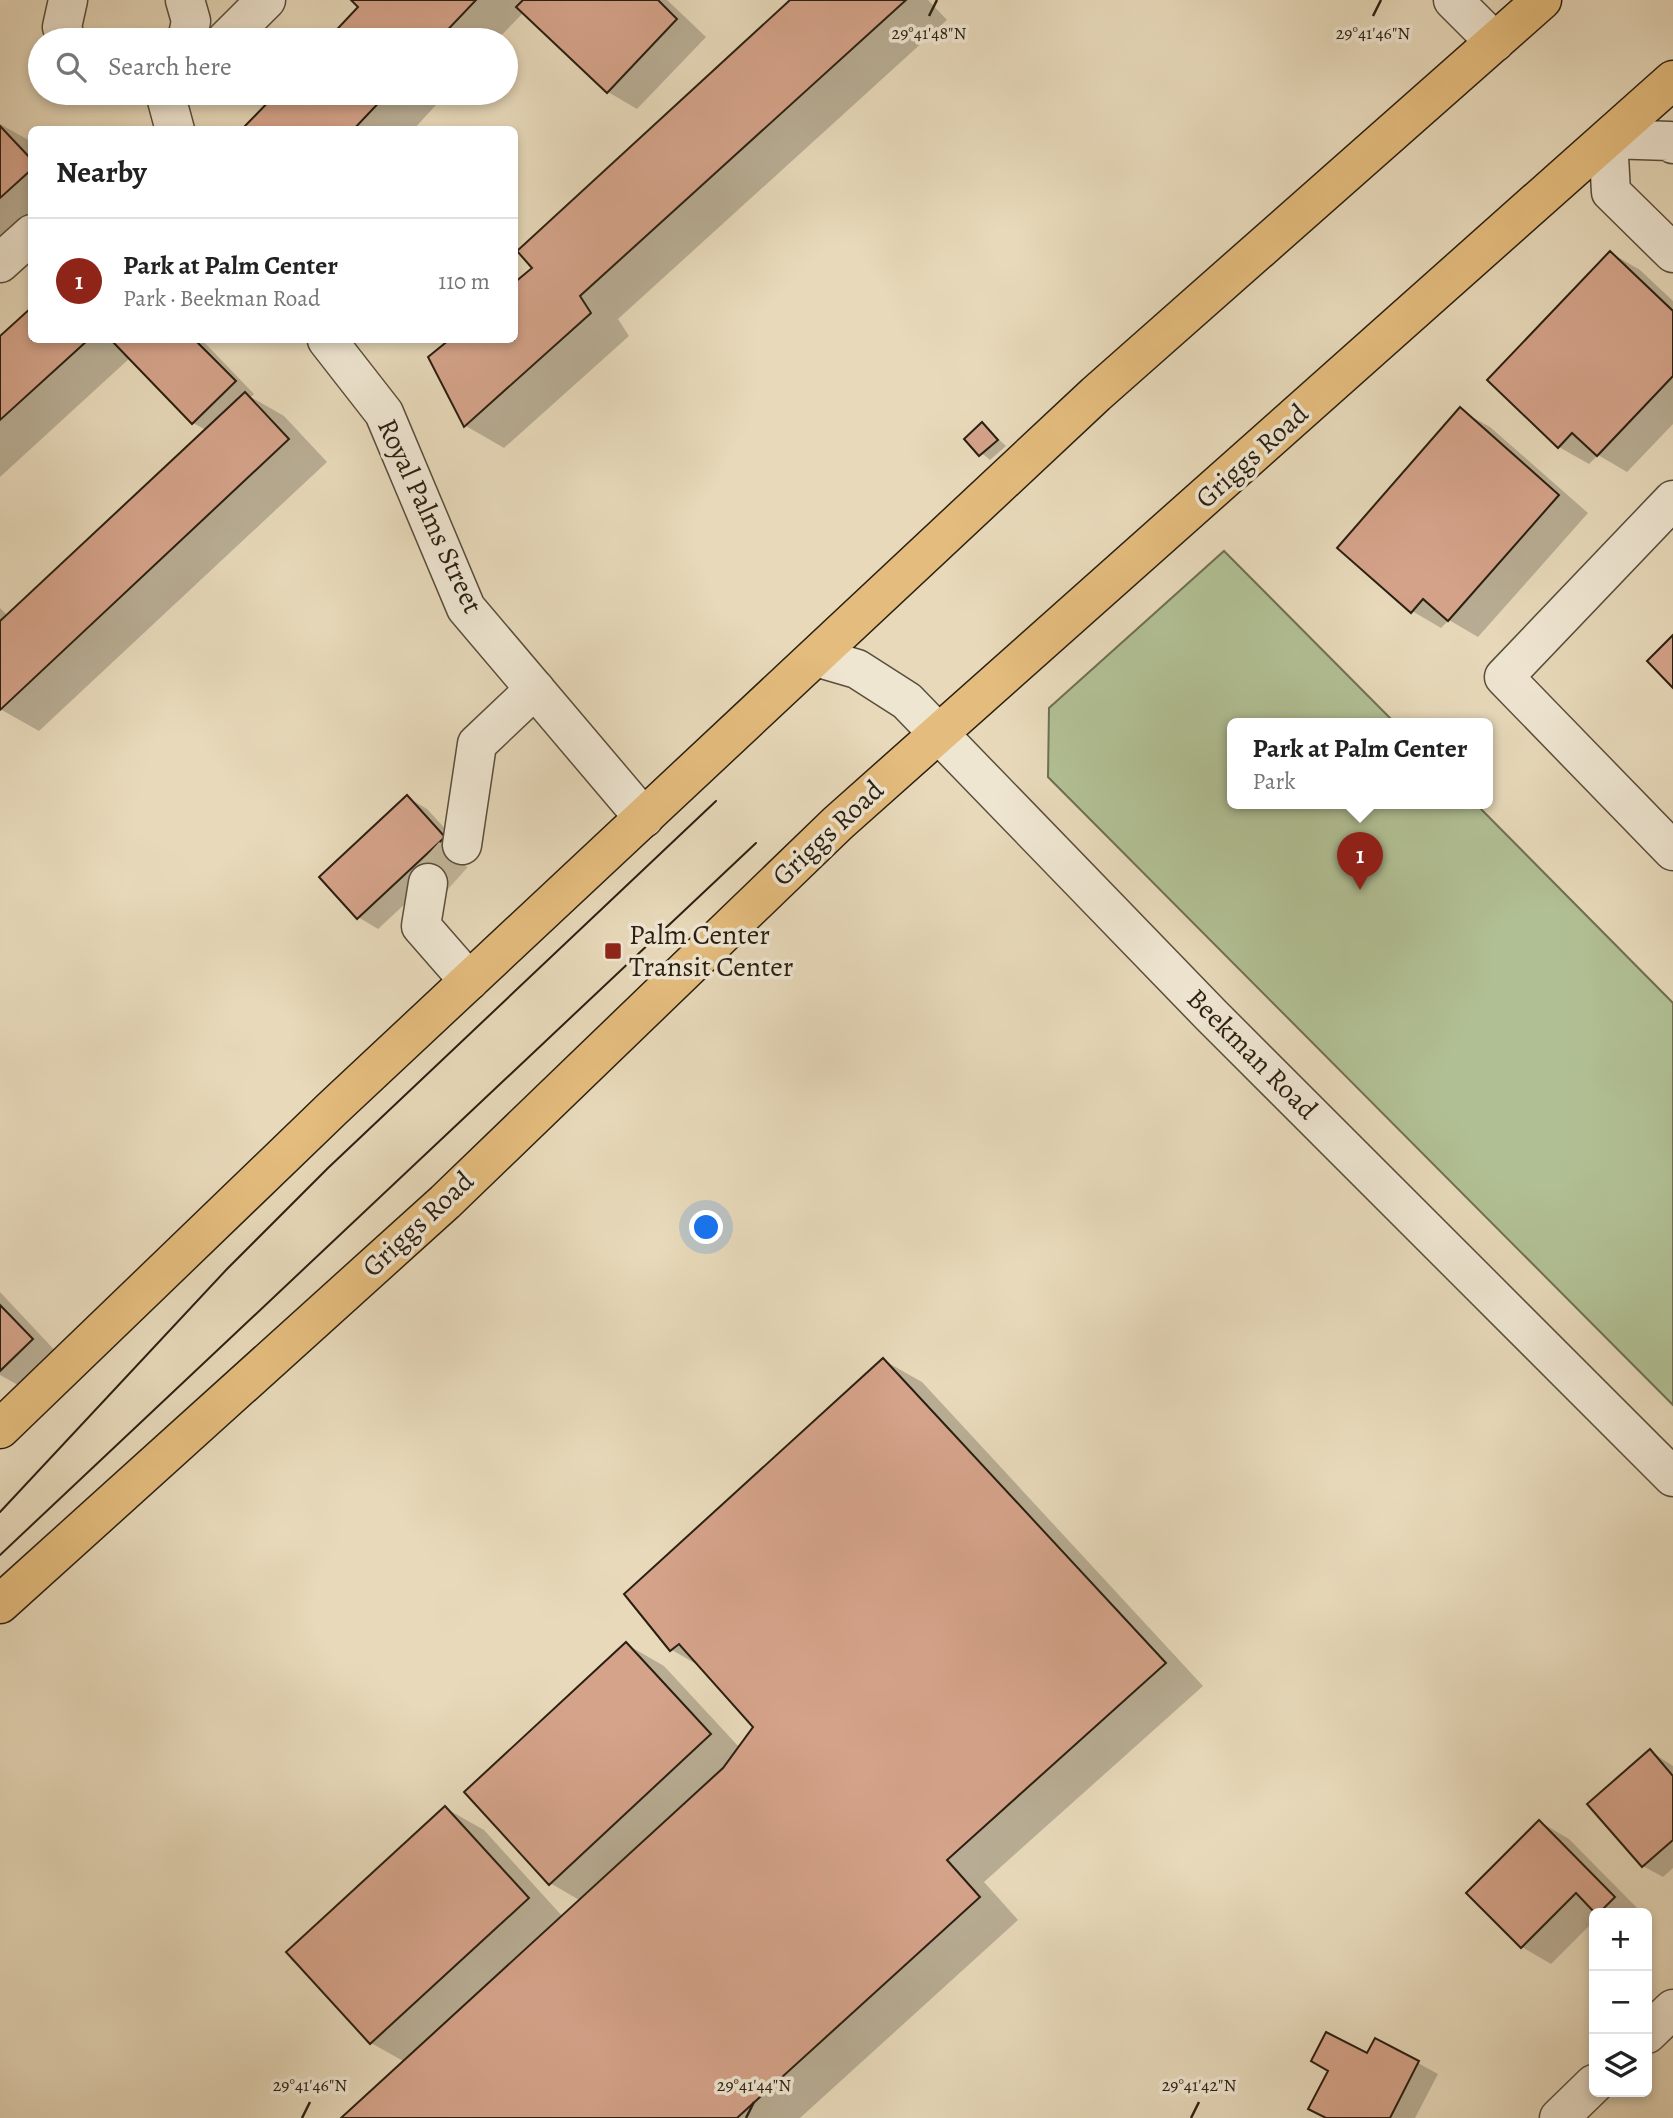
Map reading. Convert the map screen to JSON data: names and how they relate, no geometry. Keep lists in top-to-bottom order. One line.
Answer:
{"streets":{"main road":["Griggs Road"],"street":["Royal Palms Street","Beekman Road"]},"crossings":[["Griggs Road","Beekman Road"]],"places":{"transit":["Palm Center Transit Center"]},"page":{"search":"Search here","heading":"Nearby","list":[{"mark":"1","name":"Park at Palm Center","note":"Park · Beekman Road","value":"110 m"}],"popup":["Park at Palm Center","Park"],"pins":"1","map_buttons":["+","−"]},"coordinates":["29°41'48\"N","29°41'46\"N","29°41'44\"N","29°41'42\"N"]}
